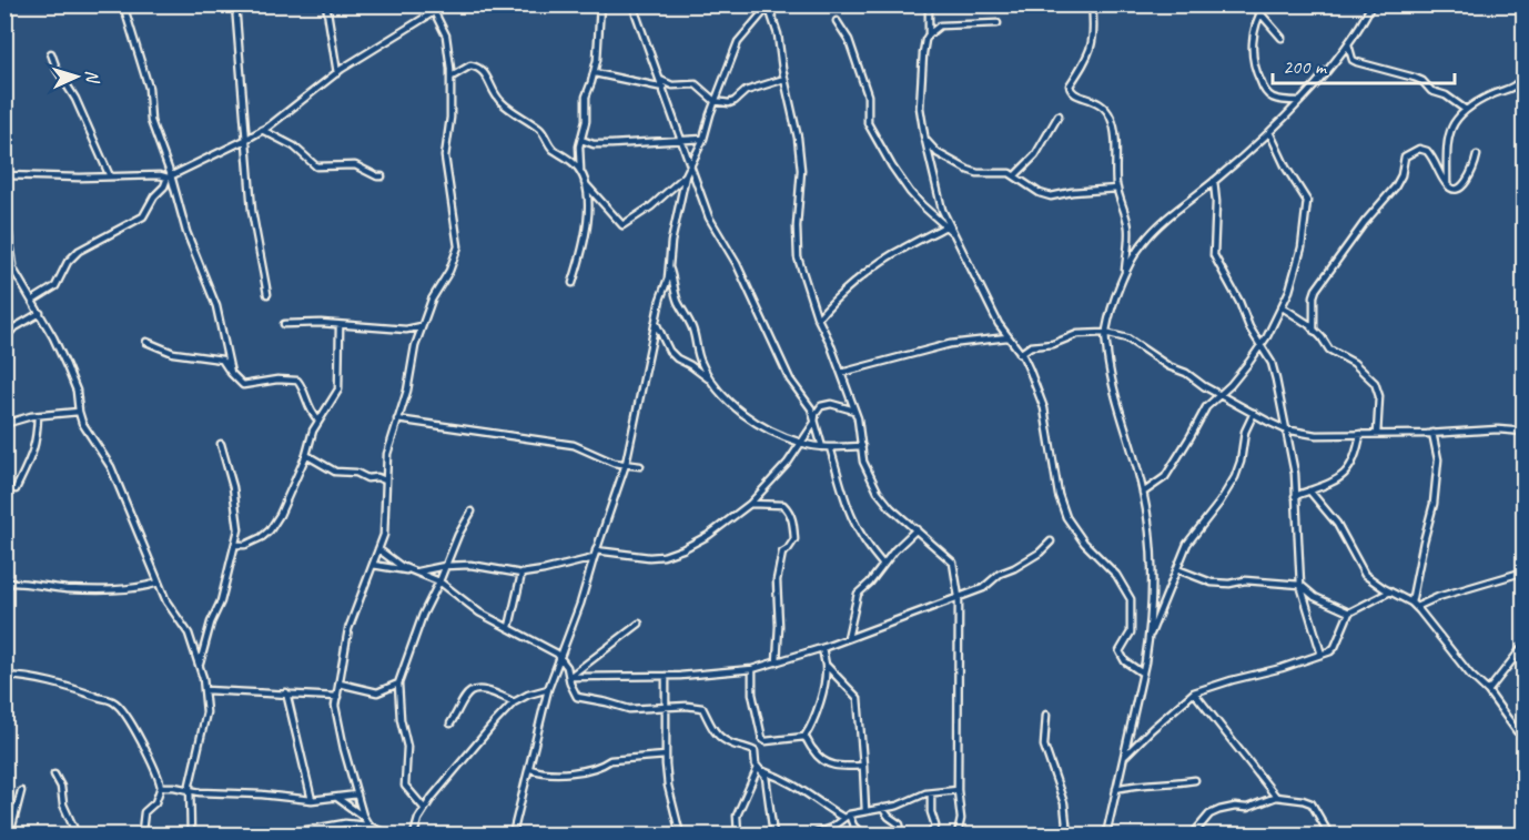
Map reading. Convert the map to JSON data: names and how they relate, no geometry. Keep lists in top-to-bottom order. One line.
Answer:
{"scale_bar":"200 m","north":"right"}
